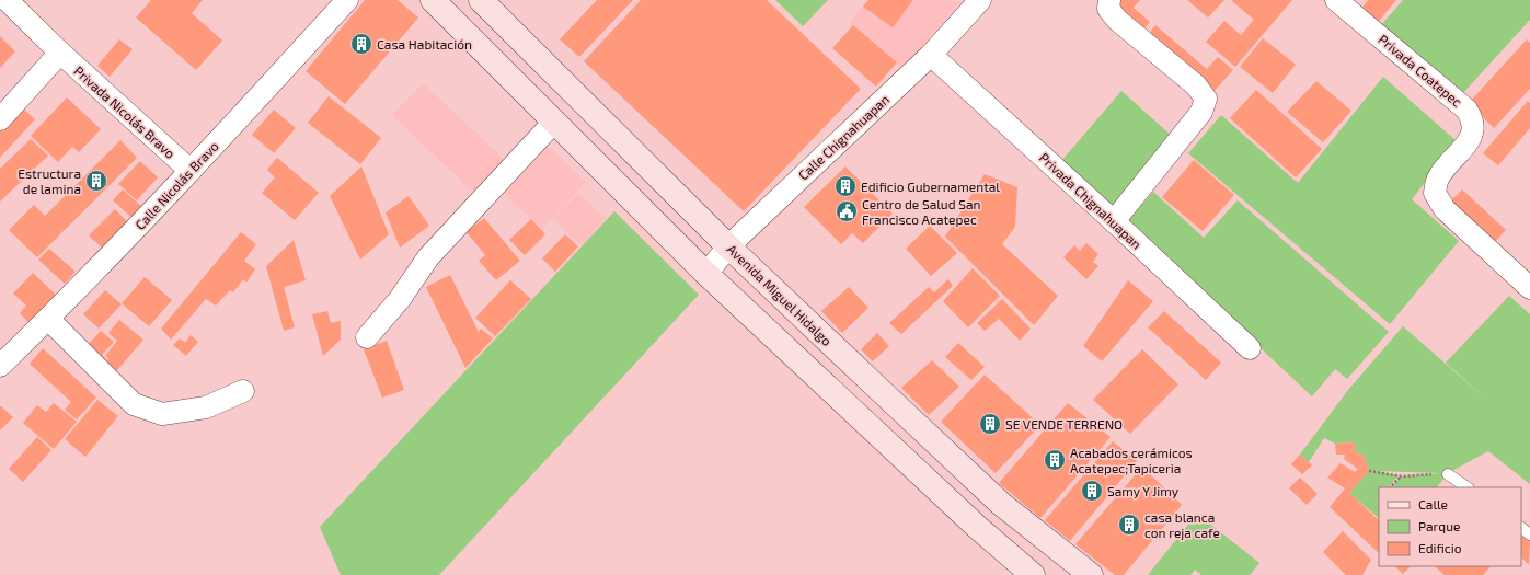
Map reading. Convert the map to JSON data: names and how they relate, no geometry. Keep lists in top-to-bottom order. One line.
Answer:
{"streets":{"main road":["Avenida Miguel Hidalgo"],"street":["Privada Coatepec","Privada Nicolás Bravo","Calle Chignahuapan","Calle Nicolás Bravo","Privada Chignahuapan"]},"crossings":[["Privada Nicolás Bravo","Calle Nicolás Bravo"],["Calle Chignahuapan","Privada Chignahuapan"],["Calle Chignahuapan","Avenida Miguel Hidalgo"]],"places":{"building":["Casa Habitación","Estructura de lamina","Edificio Gubernamental","SE VENDE TERRENO","Acabados cerámicos Acatepec;Tapiceria","Samy Y Jimy","casa blanca con reja cafe"],"public building":["Centro de Salud San Francisco Acatepec"]},"legend":["Calle","Parque","Edificio"]}
